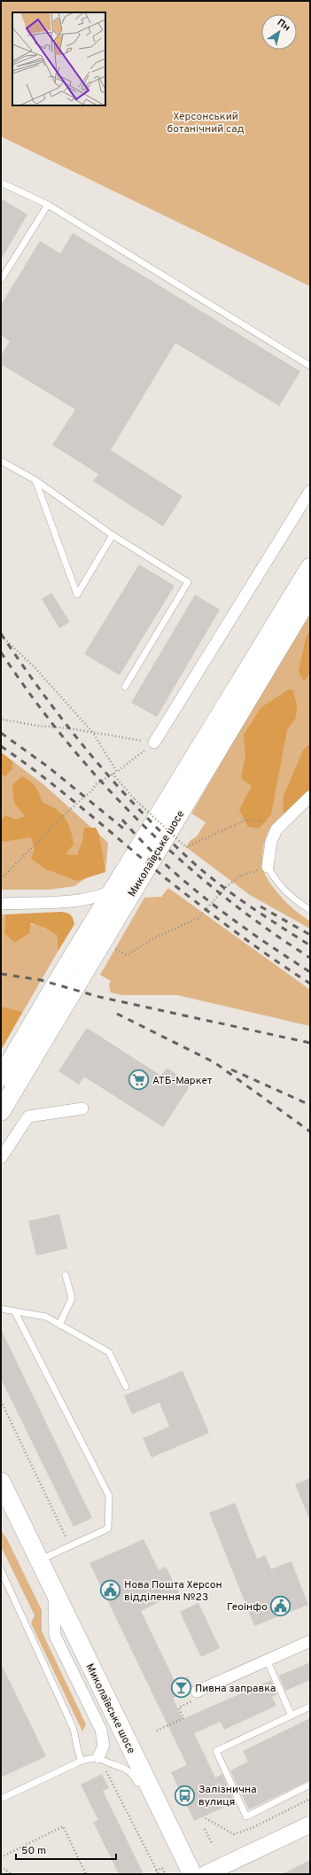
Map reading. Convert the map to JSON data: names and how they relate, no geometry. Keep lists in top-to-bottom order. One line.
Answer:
{"streets":{"main road":["Миколаївське шосе"]},"parks":["Херсонський ботанічний сад"],"places":{"supermarket":["АТБ-Маркет"],"public building":["Нова Пошта Херсон відділення №23","Геоінфо"],"bar":["Пивна заправка"],"bus stop":["Залізнична вулиця"]},"scale_bar":"50 m","north":"top right"}
